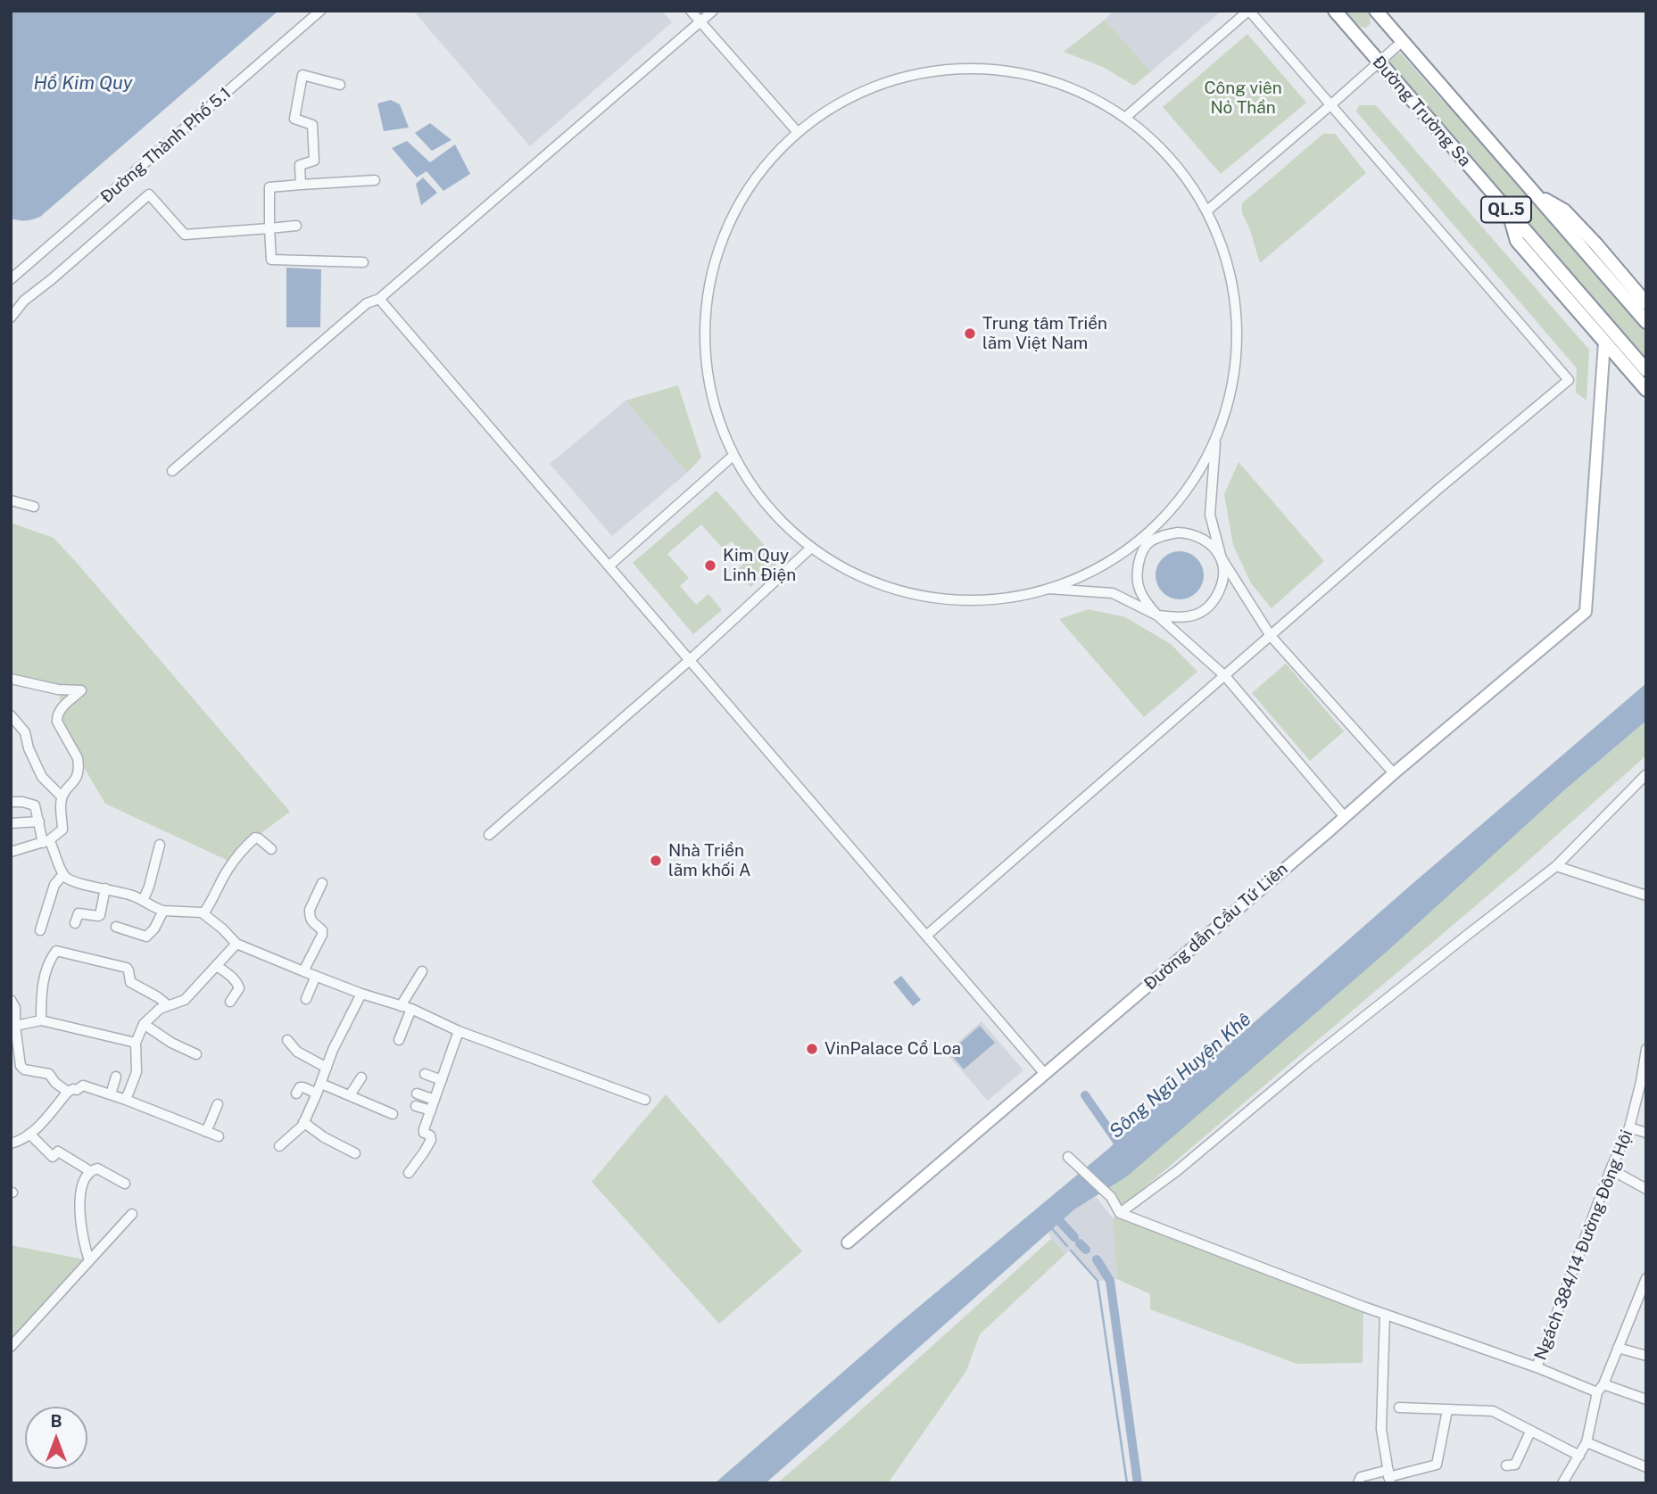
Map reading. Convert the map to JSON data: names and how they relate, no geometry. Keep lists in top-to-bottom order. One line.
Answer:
{"streets":{"highway":["Đường Trường Sa","QL.5"],"main road":["Đường dẫn Cầu Tứ Liên"],"street":["Đường Thành Phố 5.1","Ngách 384/14 Đường Đông Hội"]},"crossings":[["Đường Trường Sa","Đường dẫn Cầu Tứ Liên"]],"water":["Hồ Kim Quy","Sông Ngũ Huyện Khê"],"parks":["Công viên Nỏ Thần"],"places":["Trung tâm Triển lãm Việt Nam","Kim Quy Linh Điện","Nhà Triển lãm khối A","VinPalace Cổ Loa"],"north":"top"}
